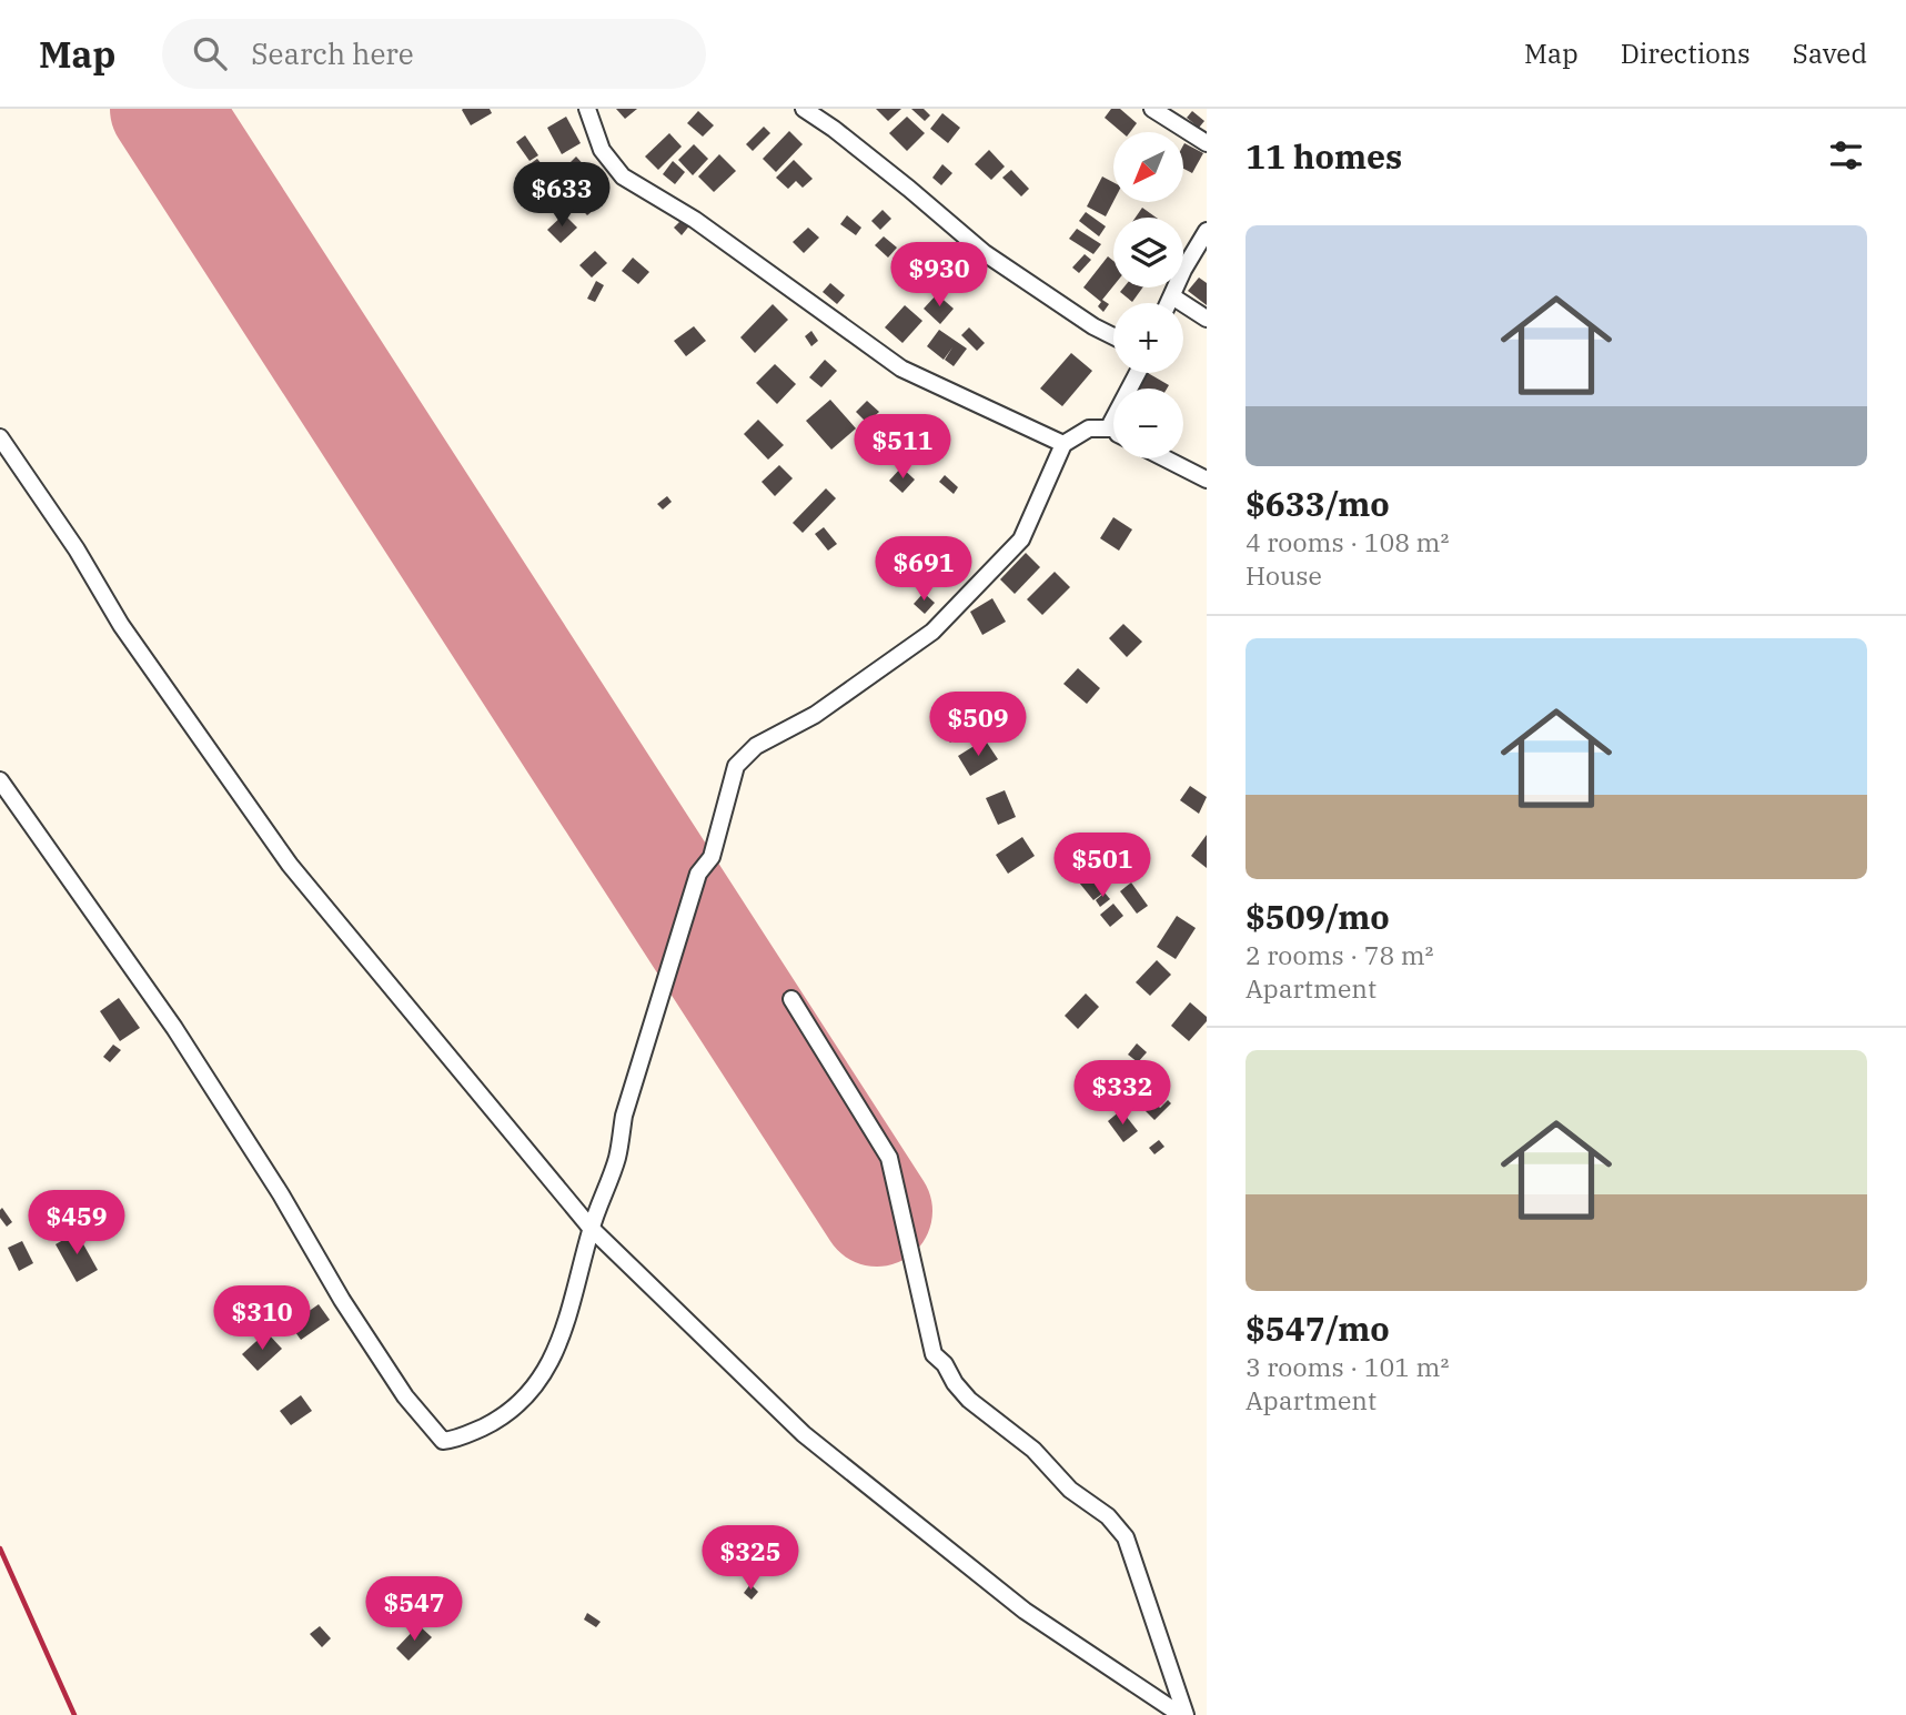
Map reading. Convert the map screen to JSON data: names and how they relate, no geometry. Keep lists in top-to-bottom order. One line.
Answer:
{"north":"bottom left","page":{"header":"Map","search":"Search here","nav":["Map","Directions","Saved"],"heading":"11 homes","map_buttons":["+","−"],"price":["$633","$930","$511","$691","$509","$501","$332","$459","$310","$325","$547"],"list":[{"name":"$633/mo","note":"4 rooms · 108 m² · House"},{"name":"$509/mo","note":"2 rooms · 78 m² · Apartment"},{"name":"$547/mo","note":"3 rooms · 101 m² · Apartment"}]}}
